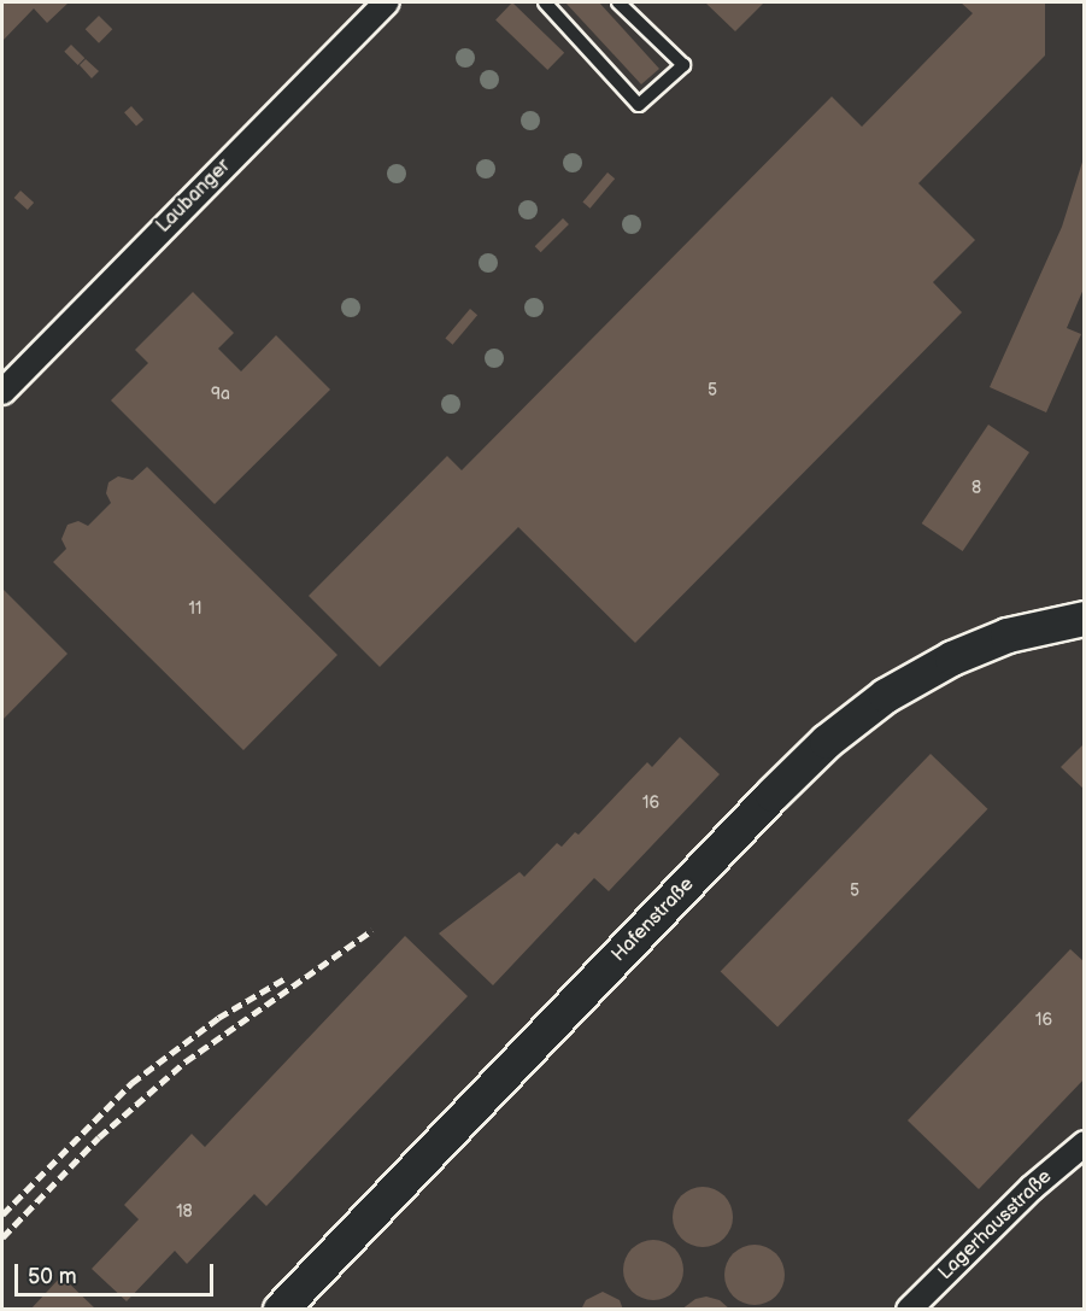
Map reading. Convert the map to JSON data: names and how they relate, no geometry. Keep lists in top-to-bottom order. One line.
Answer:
{"streets":{"street":["Laubanger","Hafenstraße","Lagerhausstraße"]},"house_numbers":["5","9a","8","11","16","5","16","18"],"scale_bar":"50 m"}
